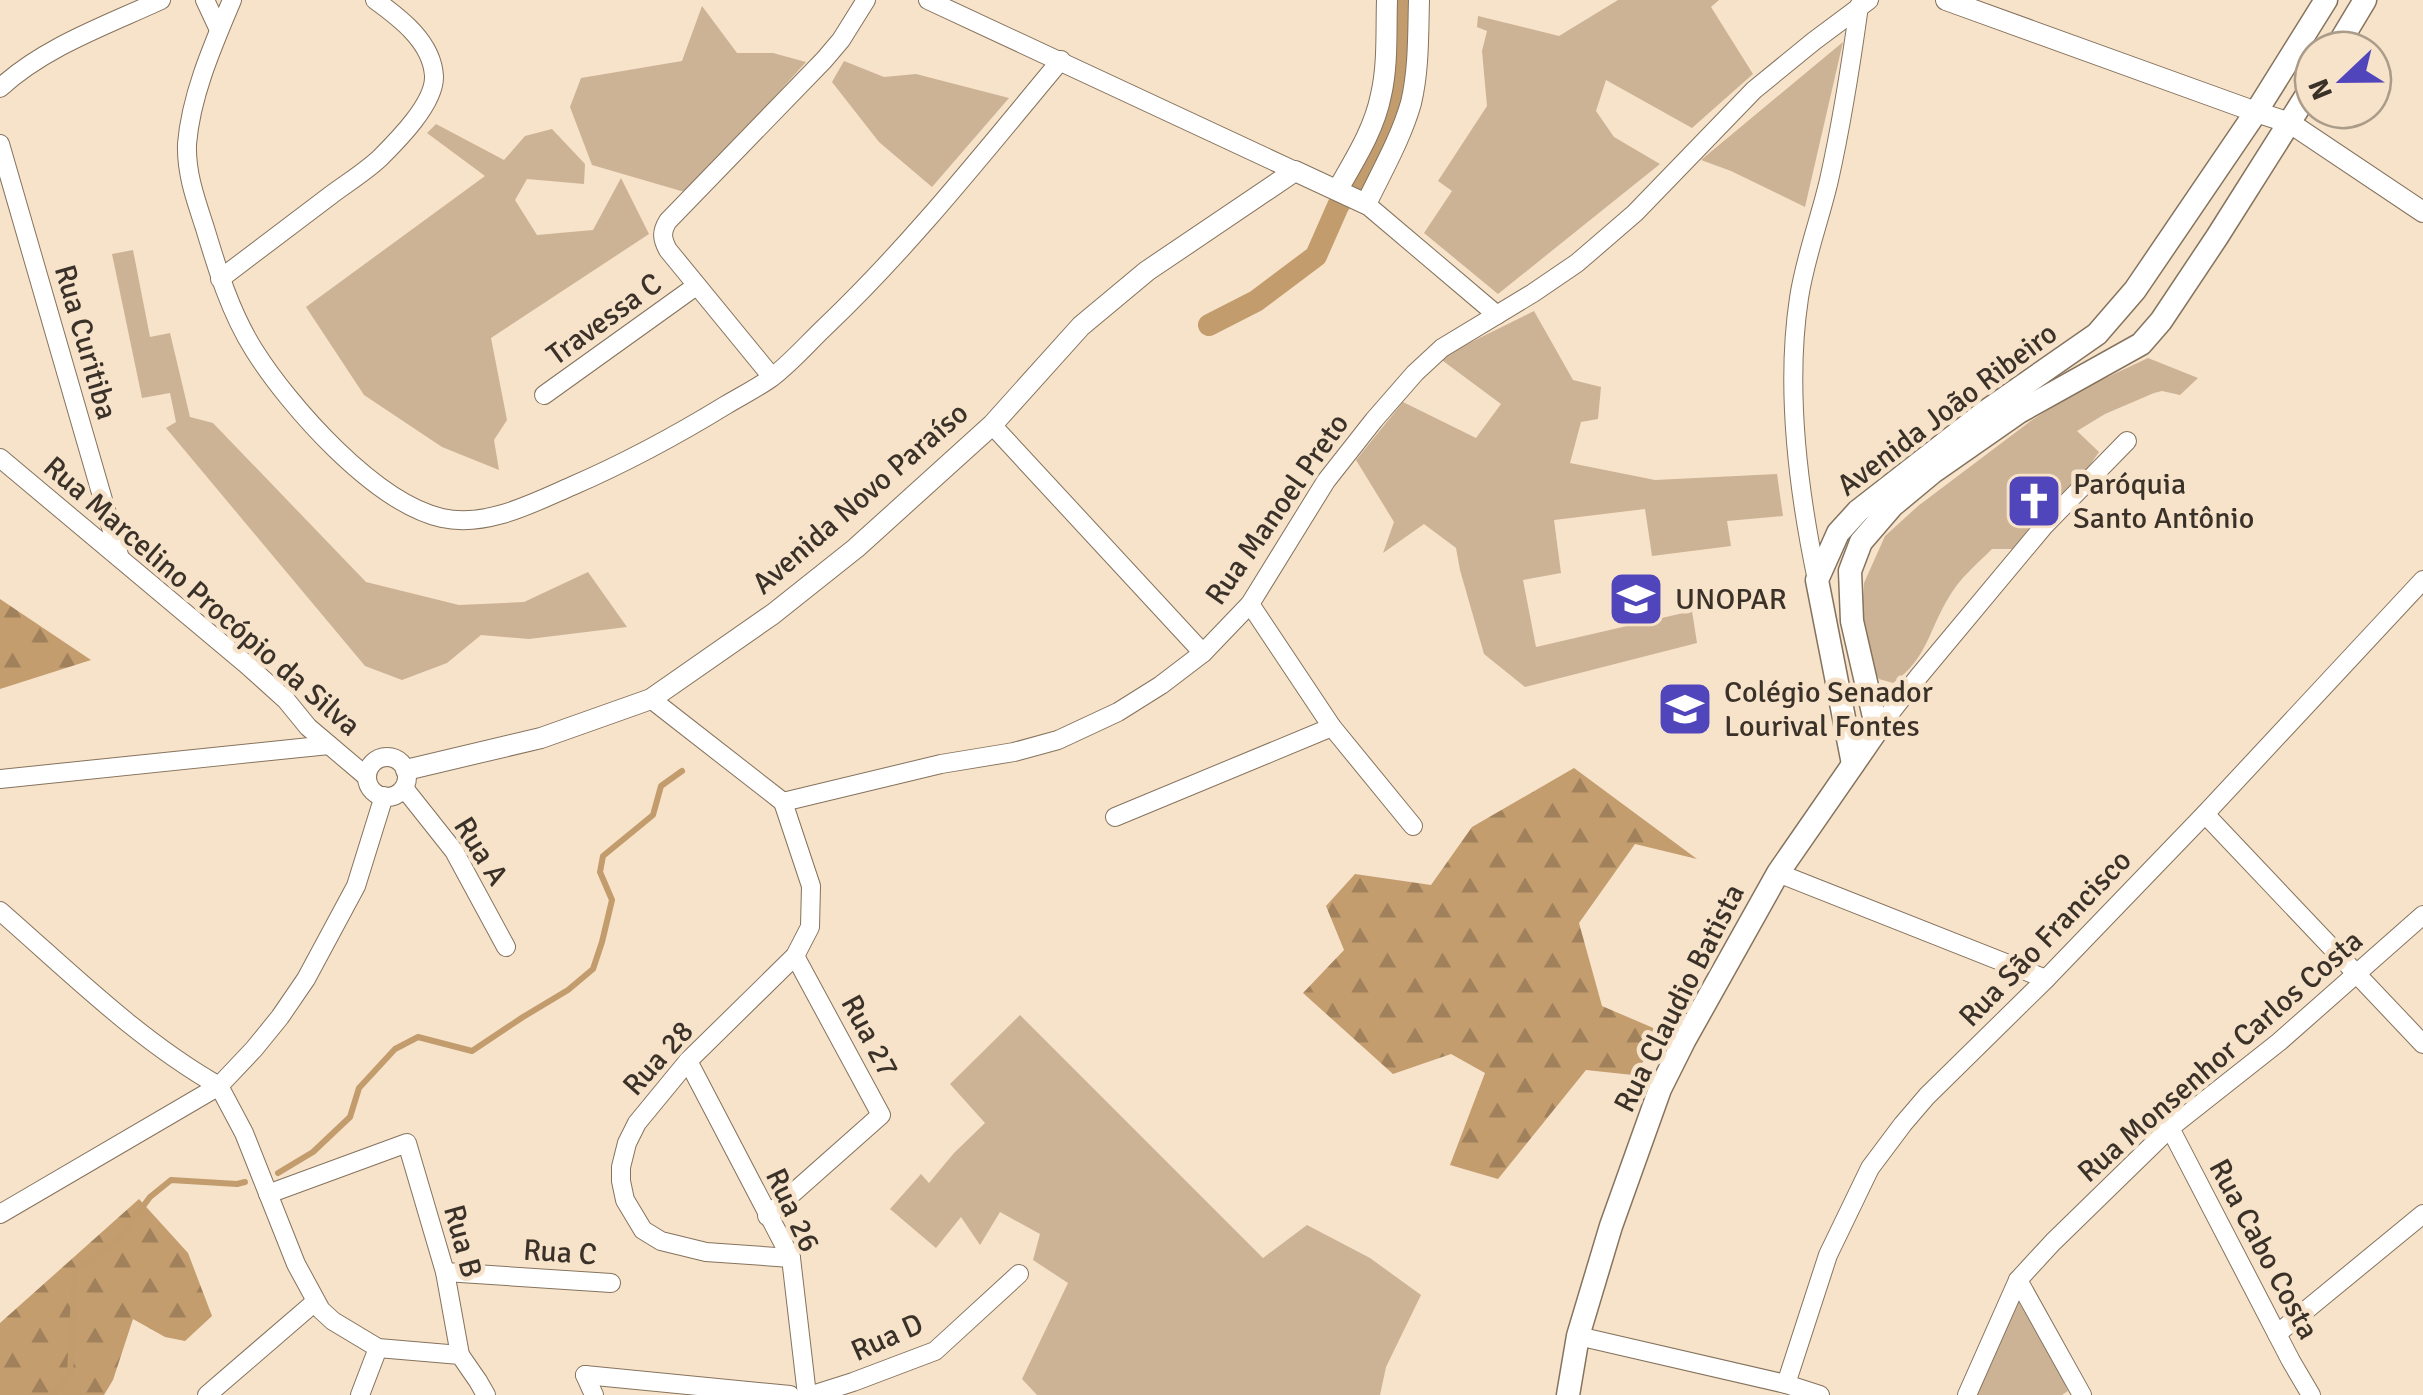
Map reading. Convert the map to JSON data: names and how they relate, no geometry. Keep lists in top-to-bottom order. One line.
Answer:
{"streets":{"main road":["Avenida João Ribeiro","Rua Claudio Batista"],"street":["Travessa C","Rua Curitiba","Avenida Novo Paraíso","Rua Manoel Preto","Rua Marcelino Procópio da Silva","Rua A","Rua São Francisco","Rua 27","Rua Monsenhor Carlos Costa","Rua 28","Rua 26","Rua B","Rua Cabo Costa","Rua C","Rua D"]},"crossings":[["Rua Curitiba","Rua Marcelino Procópio da Silva"],["Avenida Novo Paraíso","Rua Marcelino Procópio da Silva"],["Avenida Novo Paraíso","Rua A"],["Rua Manoel Preto","Rua 28"],["Rua Marcelino Procópio da Silva","Rua A"],["Rua 27","Rua 28"],["Rua 27","Rua 26"],["Rua Monsenhor Carlos Costa","Rua Cabo Costa"],["Rua 28","Rua 26"],["Rua 26","Rua D"],["Rua B","Rua C"]],"places":{"church":["Paróquia Santo Antônio"],"school or university":["UNOPAR","Colégio Senador Lourival Fontes"]},"north":"left"}
